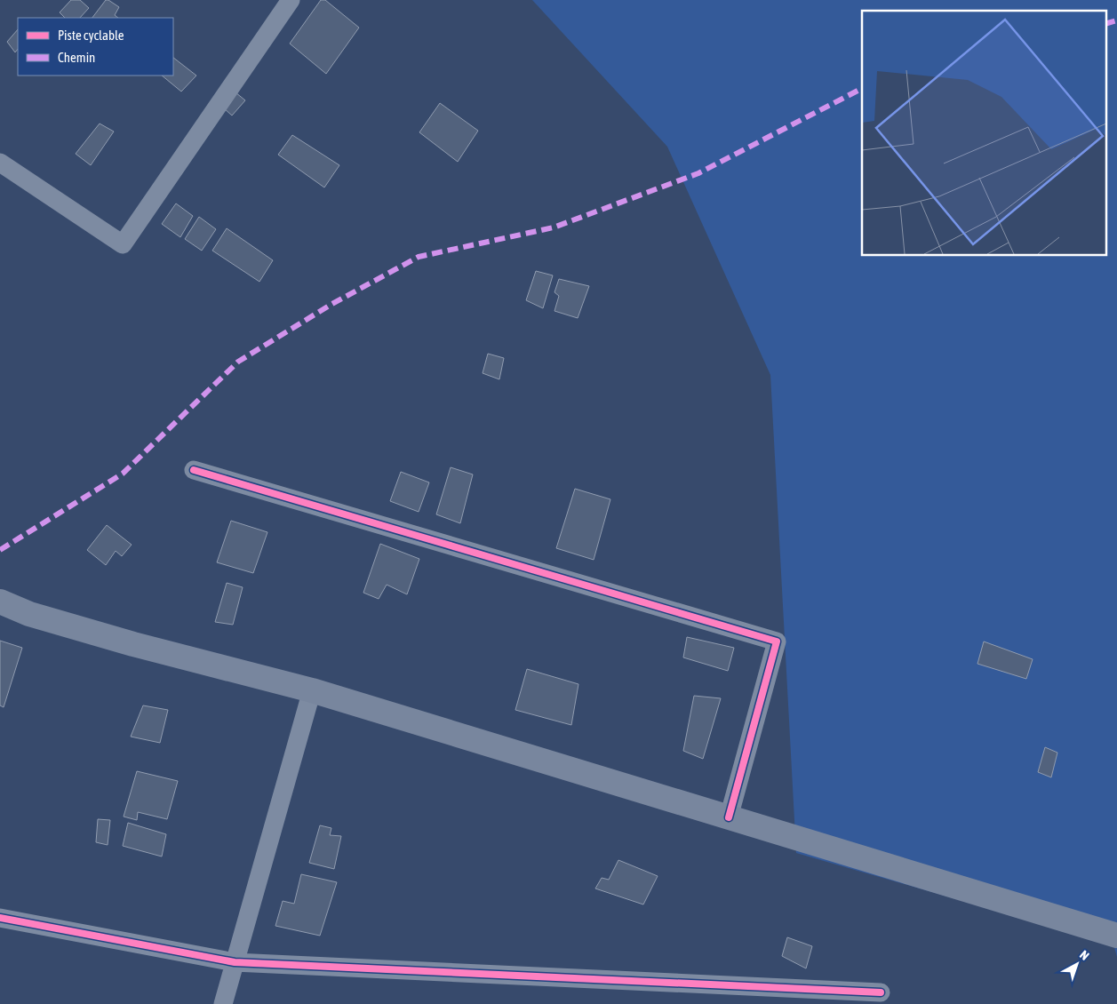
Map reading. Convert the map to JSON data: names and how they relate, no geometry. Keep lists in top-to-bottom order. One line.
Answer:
{"legend":["Piste cyclable","Chemin"],"north":"top right"}
